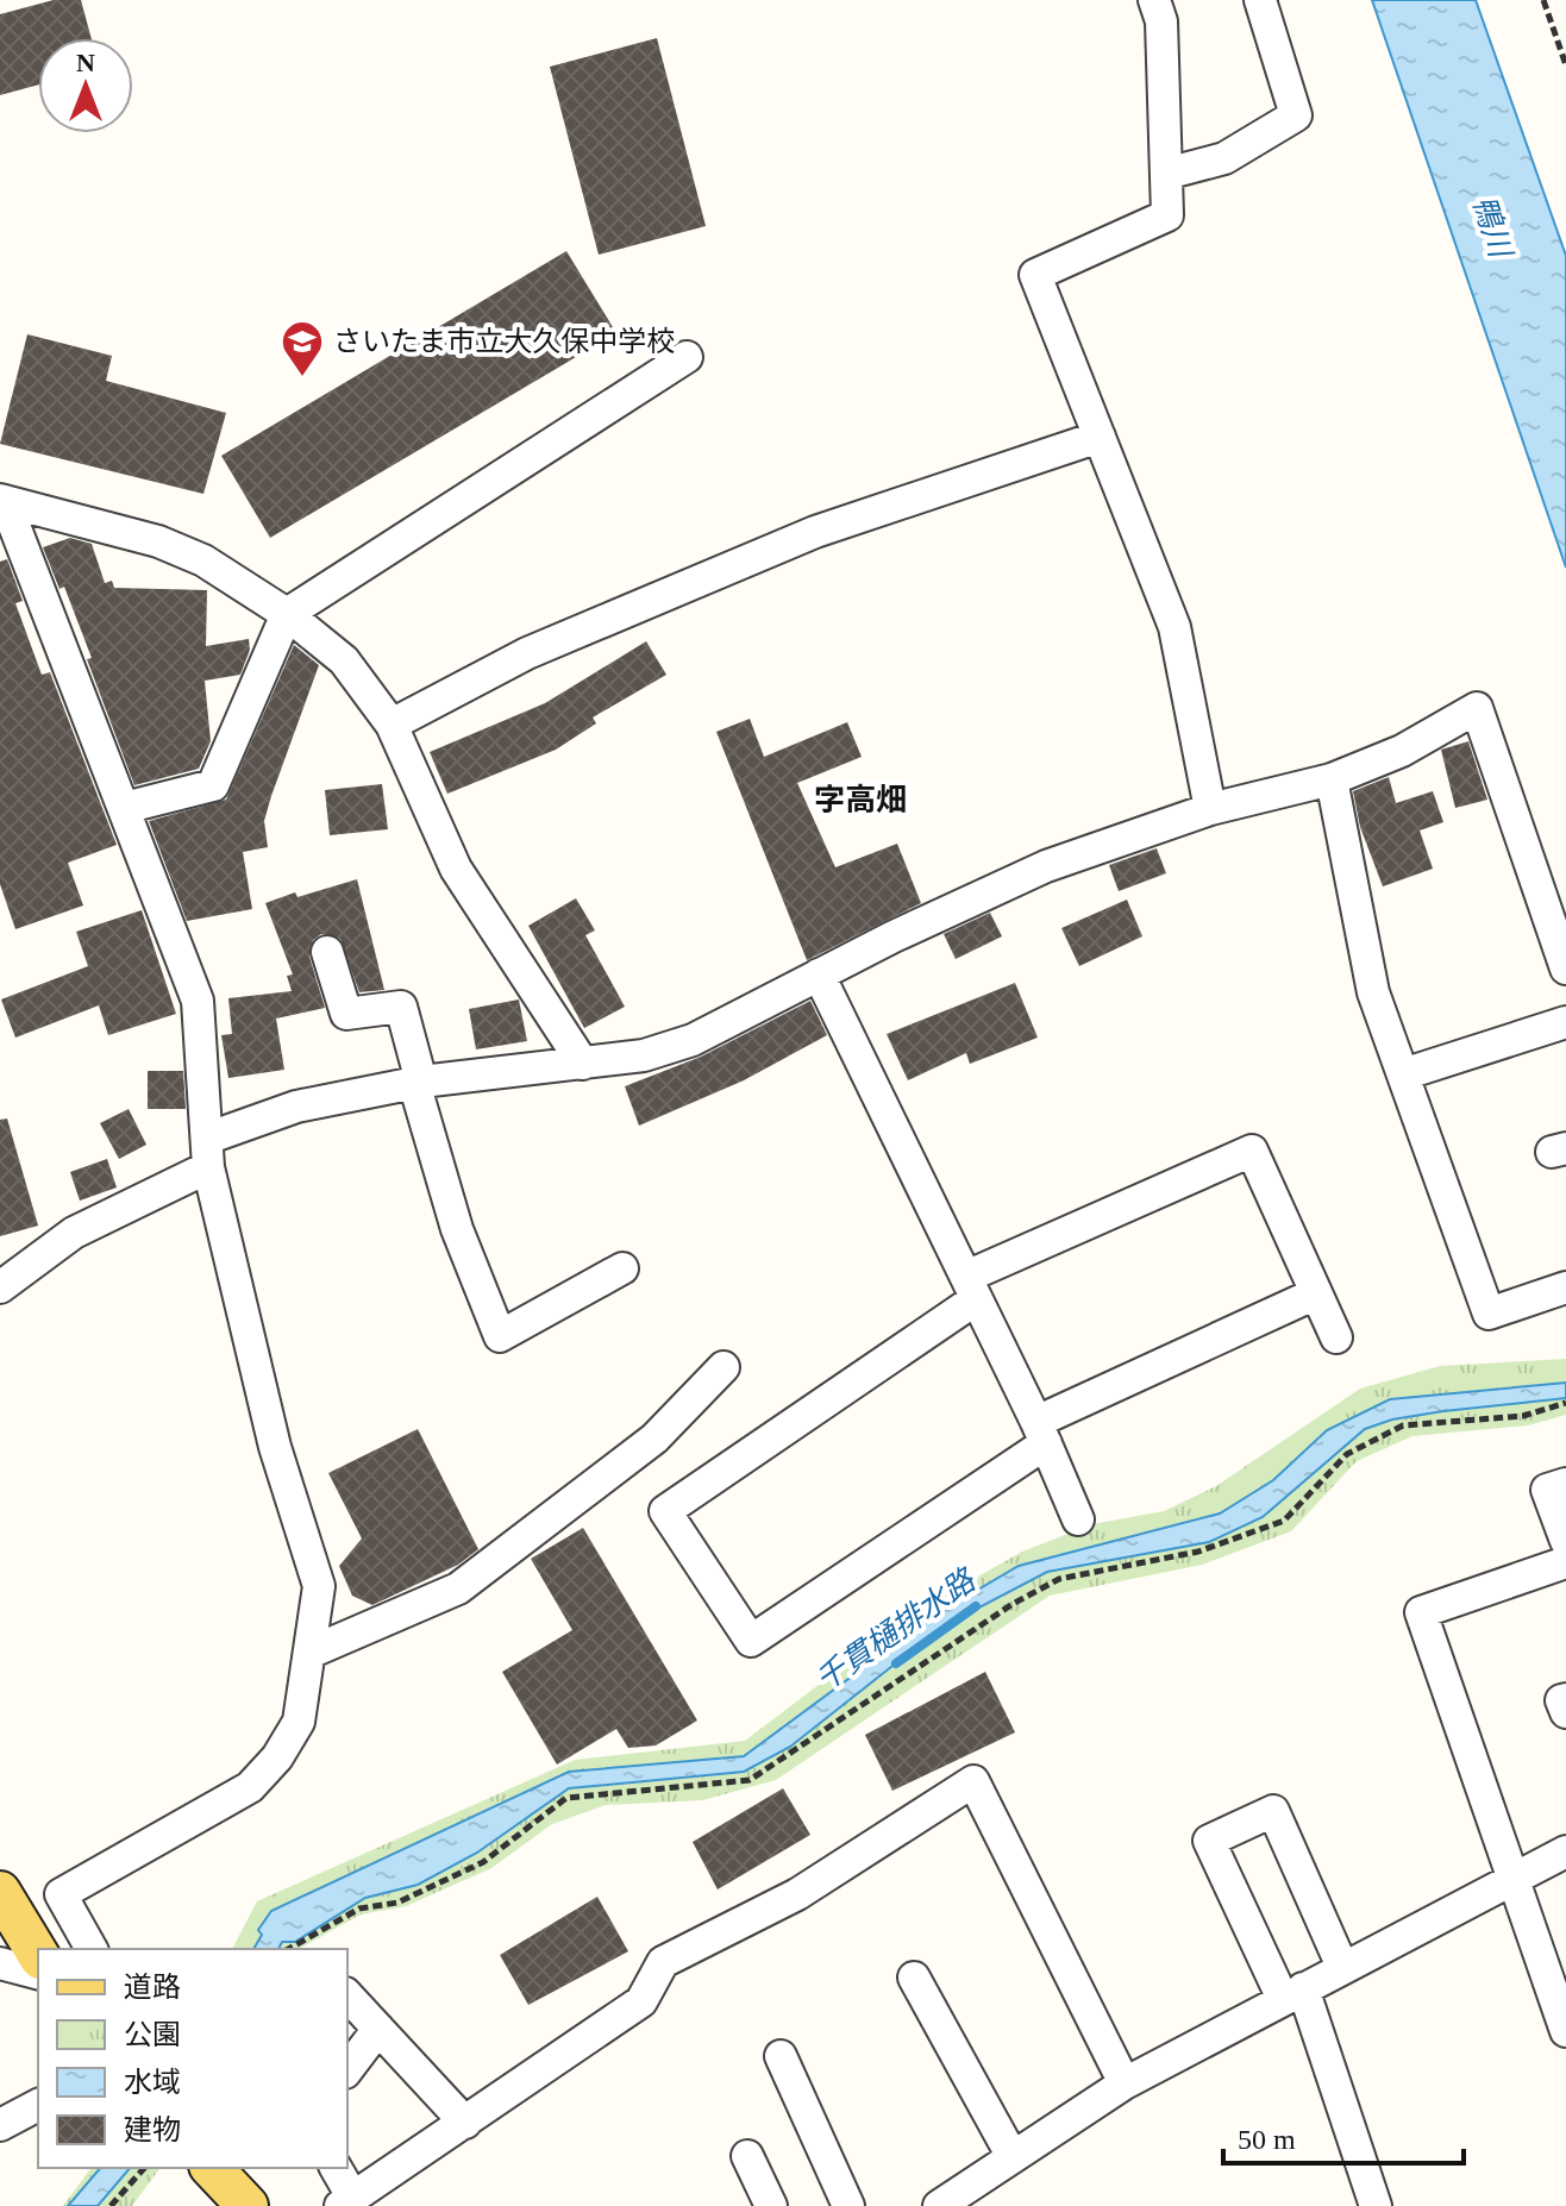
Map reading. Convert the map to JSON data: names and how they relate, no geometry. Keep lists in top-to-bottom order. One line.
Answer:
{"districts":["字高畑"],"water":["鴨川","千貫樋排水路"],"places":{"school or university":["さいたま市立大久保中学校"]},"legend":["道路","公園","水域","建物"],"scale_bar":"50 m","north":"top"}
